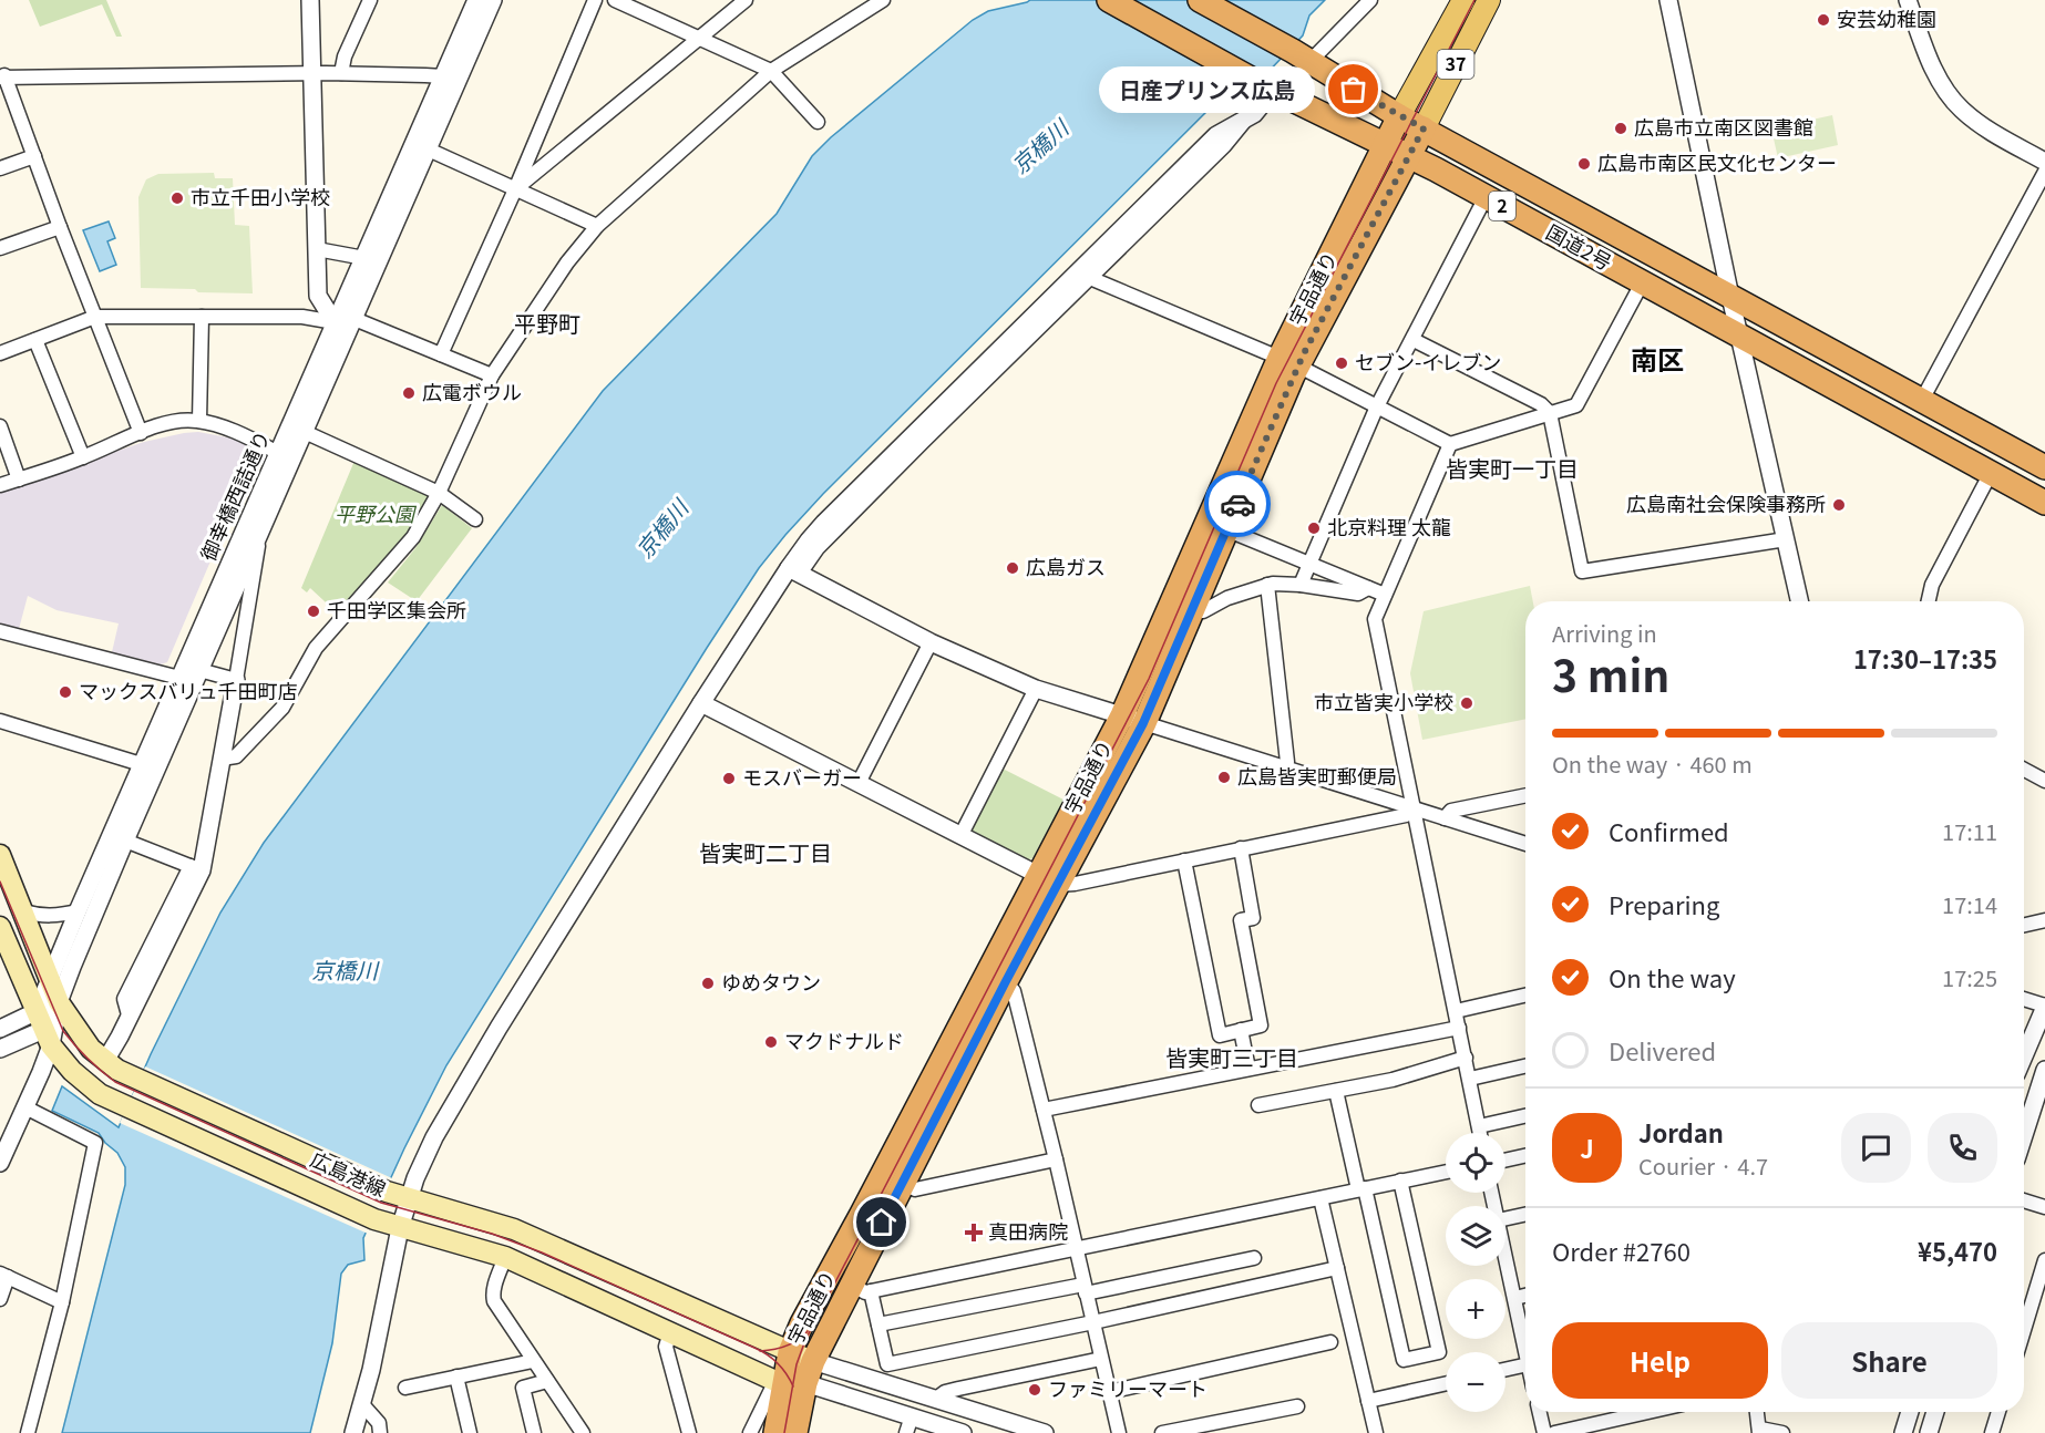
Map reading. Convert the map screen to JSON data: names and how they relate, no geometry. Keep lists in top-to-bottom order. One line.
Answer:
{"streets":{"highway":["2","国道2号","宇品通り"],"main road":["37","広島港線"],"street":["御幸橋西詰通り"]},"crossings":[["37","国道2号"],["37","宇品通り"],["国道2号","宇品通り"],["宇品通り","広島港線"],["御幸橋西詰通り","広島港線"]],"districts":["平野町","南区","皆実町一丁目","皆実町二丁目","皆実町三丁目"],"water":["京橋川"],"parks":["平野公園"],"places":{"other":["安芸幼稚園","日産プリンス広島","広島市立南区図書館","広島市南区民文化センター","市立千田小学校","セブン-イレブン","広電ボウル","広島南社会保険事務所","北京料理 太龍","広島ガス","千田学区集会所","マックスバリュ千田町店","市立皆実小学校","広島皆実町郵便局","モスバーガー","ゆめタウン","マクドナルド","ファミリーマート"],"health":["真田病院"]},"page":{"bubble":"日産プリンス広島","heading":["3 min","Arriving in","17:30–17:35"],"panel":["Jordan","Courier · 4.7","Order #2760","¥5,470"],"bar":"On the way · 460 m","list":[["Confirmed","17:11"],["Preparing","17:14"],["On the way","17:25"],"Delivered"],"round":"J","map_buttons":["+","−"],"buttons":["Help","Share"]}}
